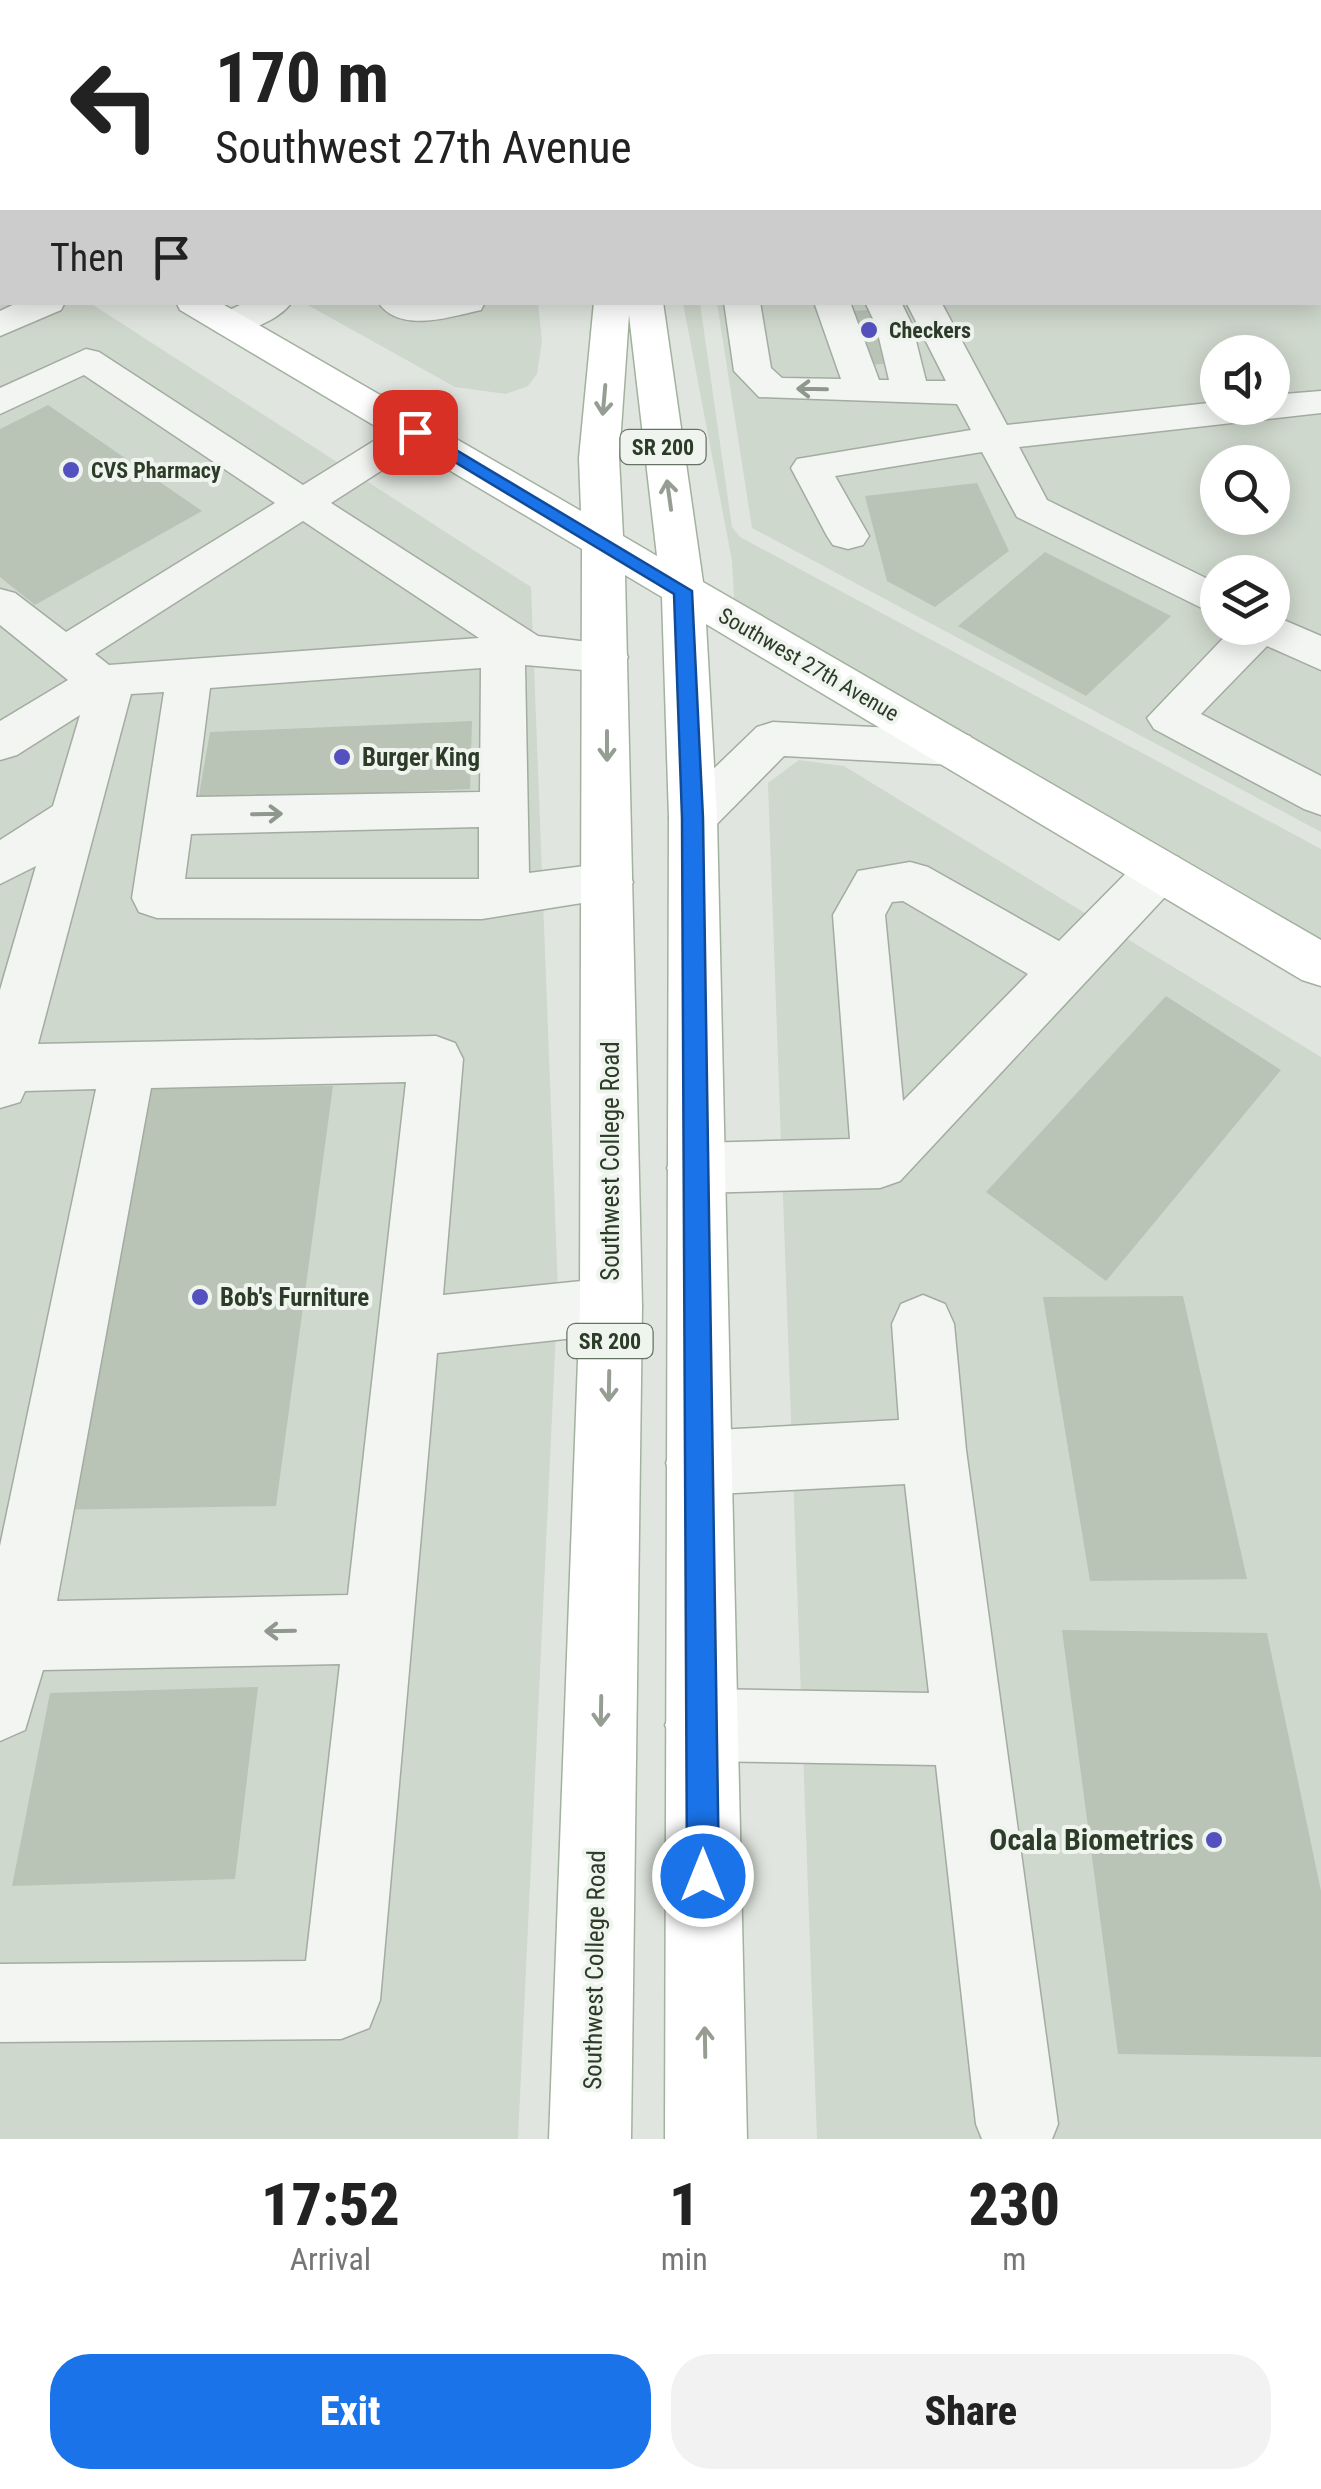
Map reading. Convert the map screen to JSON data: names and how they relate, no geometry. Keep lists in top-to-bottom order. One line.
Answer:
{"streets":{"main road":["SR 200","Southwest 27th Avenue","Southwest College Road"]},"crossings":[["SR 200","Southwest 27th Avenue"],["Southwest 27th Avenue","Southwest College Road"]],"places":["Checkers","CVS Pharmacy","Burger King","Bob's Furniture","Ocala Biometrics"],"page":{"turn":["170 m","Southwest 27th Avenue"],"then":"Then","eta":["17:52","Arrival","1","min","230","m"],"buttons":["Exit","Share"]}}
